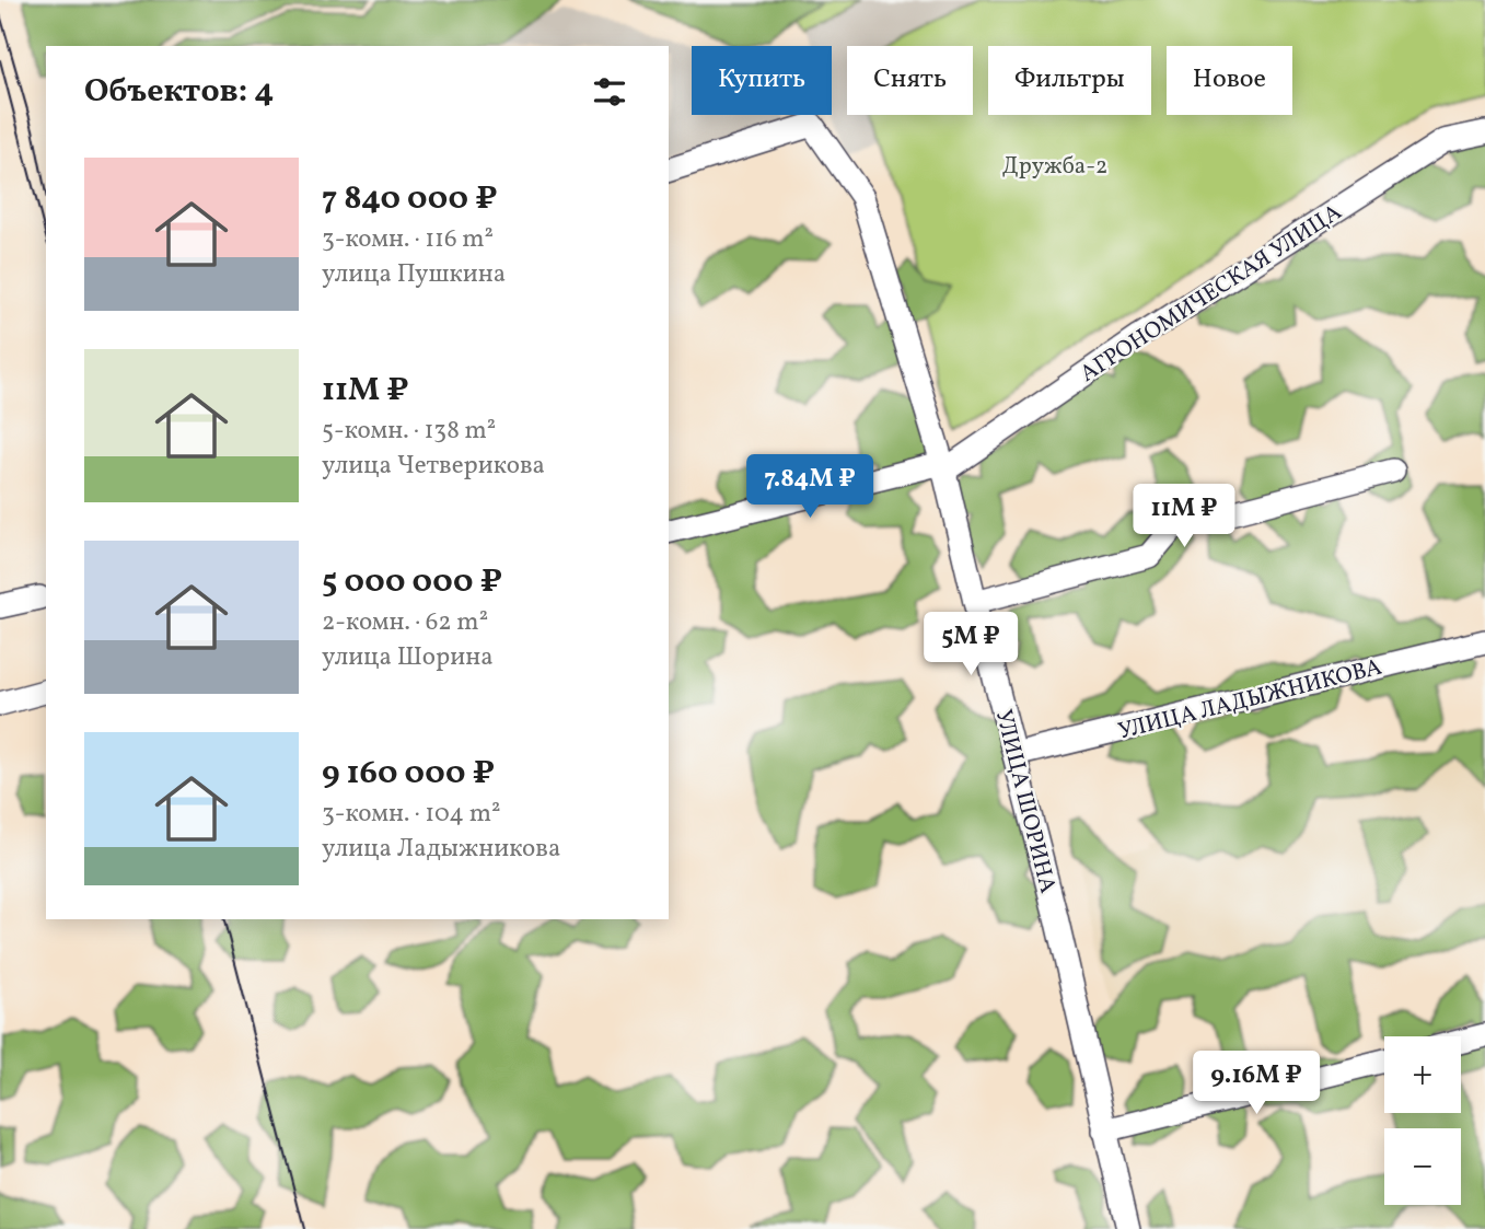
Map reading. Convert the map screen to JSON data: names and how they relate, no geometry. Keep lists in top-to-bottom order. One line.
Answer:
{"streets":{"street":["АГРОНОМИЧЕСКАЯ УЛИЦА","УЛИЦА ЛАДЫЖНИКОВА","УЛИЦА ШОРИНА"]},"crossings":[["АГРОНОМИЧЕСКАЯ УЛИЦА","УЛИЦА ШОРИНА"],["УЛИЦА ЛАДЫЖНИКОВА","УЛИЦА ШОРИНА"]],"parks":["Дружба-2"],"page":{"chip":["Купить","Снять","Фильтры","Новое"],"heading":"Объектов: 4","list":[{"name":"7 840 000 ₽","note":"3-комн. · 116 m² · улица Пушкина"},{"name":"11M ₽","note":"5-комн. · 138 m² · улица Четверикова"},{"name":"5 000 000 ₽","note":"2-комн. · 62 m² · улица Шорина"},{"name":"9 160 000 ₽","note":"3-комн. · 104 m² · улица Ладыжникова"}],"price":["7.84M ₽","11M ₽","5M ₽","9.16M ₽"],"map_buttons":["+","−"]}}
